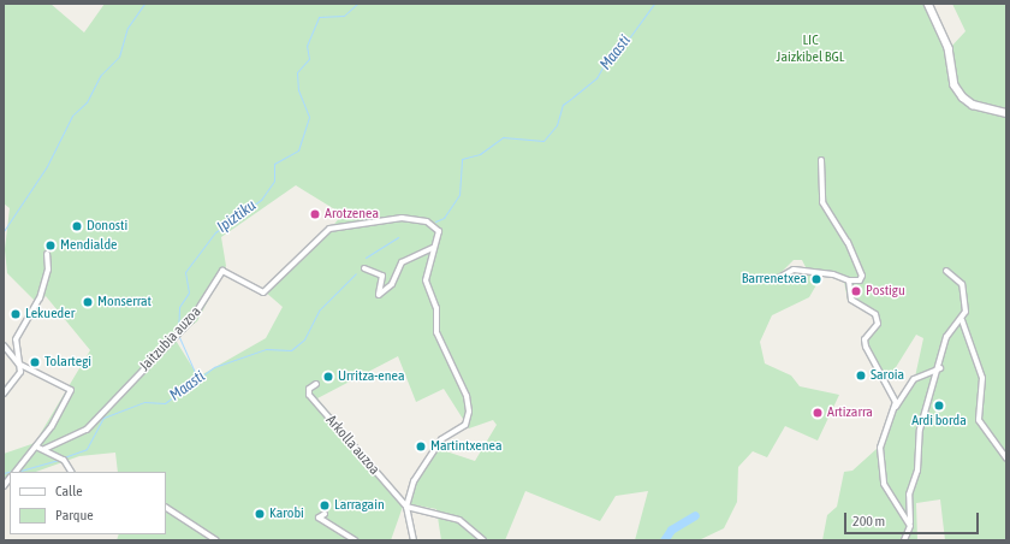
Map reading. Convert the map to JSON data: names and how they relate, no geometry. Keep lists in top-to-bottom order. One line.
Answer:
{"streets":{"street":["Jaitzubia auzoa","Arkolla auzoa"]},"water":["Maasti","Ipiztiku"],"parks":["LIC Jaizkibel BGL"],"places":["Arotzenea","Donosti","Mendialde","Barrenetxea","Postigu","Monserrat","Lekueder","Tolartegi","Saroia","Urritza-enea","Ardi borda","Artizarra","Martintxenea","Larragain","Karobi"],"legend":["Calle","Parque"],"scale_bar":"200 m"}
